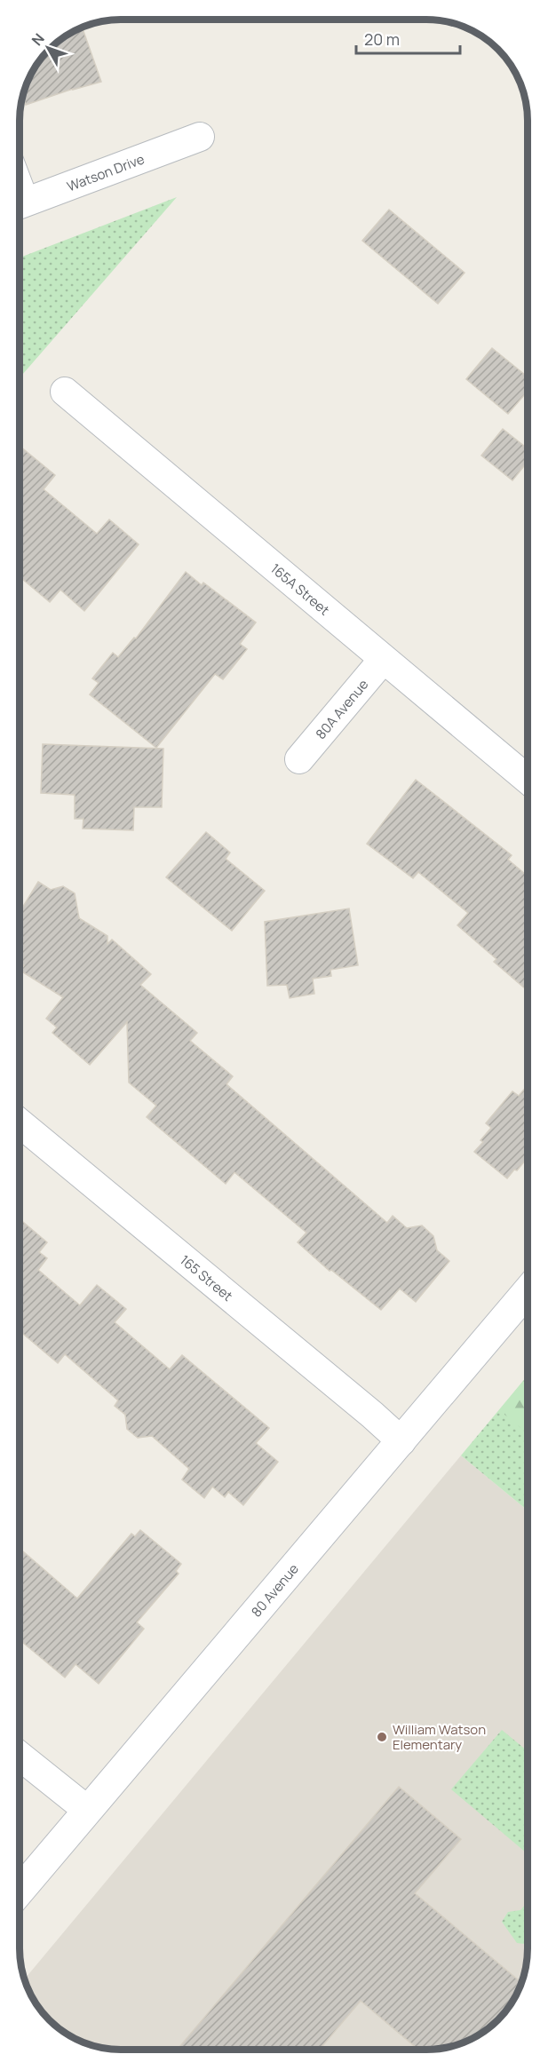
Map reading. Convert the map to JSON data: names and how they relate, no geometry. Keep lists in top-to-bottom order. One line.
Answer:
{"streets":{"street":["Watson Drive","165A Street","80A Avenue","165 Street","80 Avenue"]},"crossings":[["165A Street","80A Avenue"],["165 Street","80 Avenue"]],"places":["William Watson Elementary"],"scale_bar":"20 m","north":"top left"}
